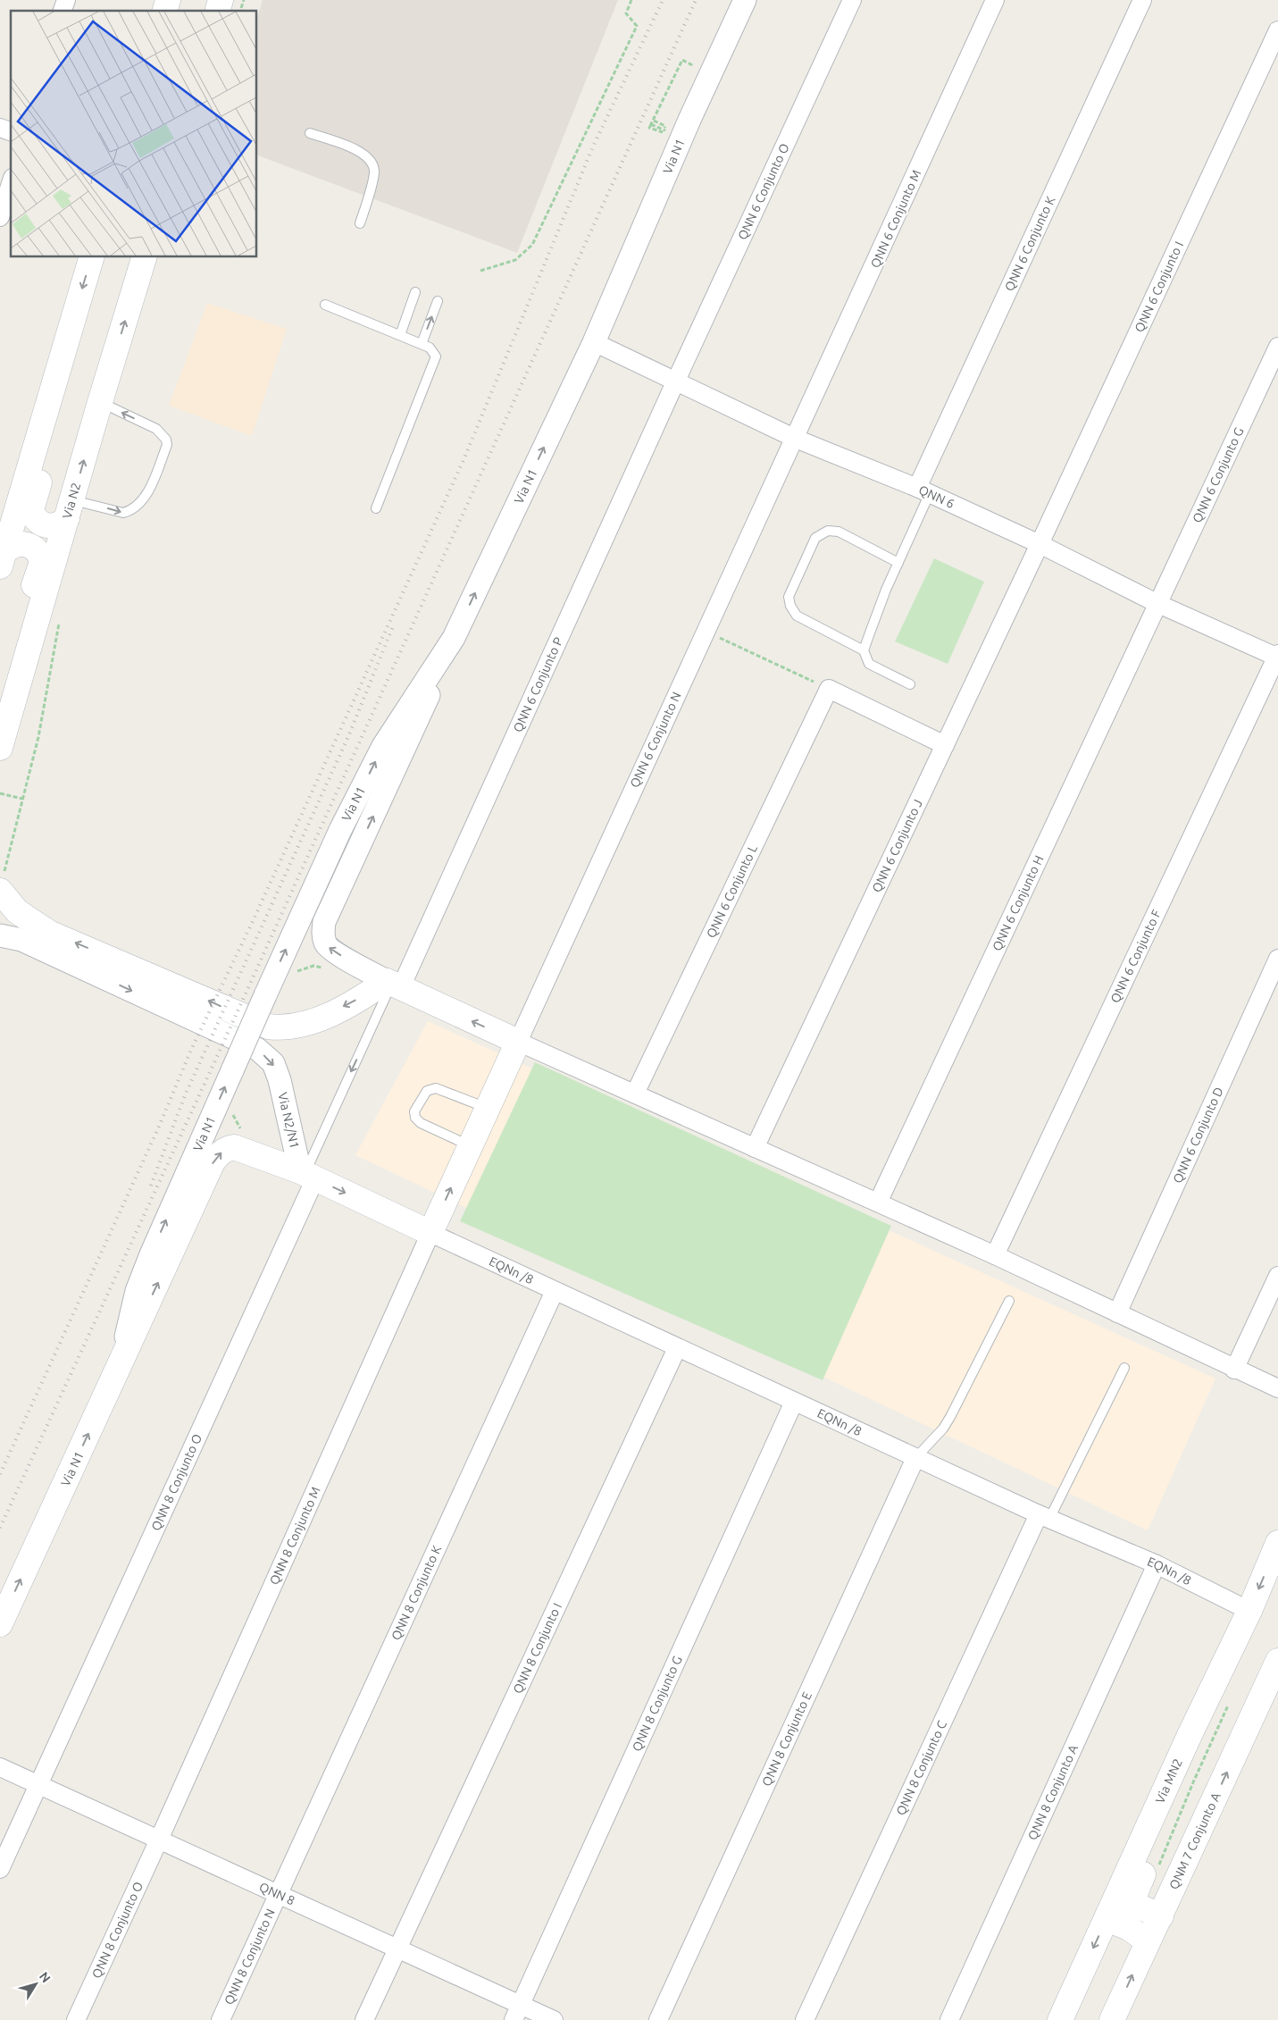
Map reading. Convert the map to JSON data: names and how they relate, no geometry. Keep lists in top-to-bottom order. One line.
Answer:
{"streets":{"main road":["Via N1","Via N2","Via N2/N1","Via MN2","QNM 7 Conjunto A"],"street":["QNN 6 Conjunto O","QNN 6 Conjunto M","QNN 6 Conjunto K","QNN 6 Conjunto I","QNN 6 Conjunto G","QNN 6","QNN 6 Conjunto P","QNN 6 Conjunto N","QNN 6 Conjunto J","QNN 6 Conjunto L","QNN 6 Conjunto H","QNN 6 Conjunto F","QNN 6 Conjunto D","EQNn /8","QNN 8 Conjunto O","QNN 8 Conjunto M","QNN 8 Conjunto K","QNN 8 Conjunto I","QNN 8 Conjunto G","QNN 8 Conjunto E","QNN 8 Conjunto C","QNN 8 Conjunto A","QNN 8","QNN 8 Conjunto N"]},"crossings":[["Via N1","QNN 6"],["Via N1","Via N2/N1"],["QNN 6 Conjunto O","QNN 6"],["QNN 6 Conjunto O","QNN 6 Conjunto P"],["QNN 6 Conjunto M","QNN 6"],["QNN 6 Conjunto M","QNN 6 Conjunto N"],["QNN 6 Conjunto K","QNN 6"],["QNN 6 Conjunto I","QNN 6"],["QNN 6 Conjunto I","QNN 6 Conjunto J"],["QNN 6 Conjunto G","QNN 6"],["QNN 6 Conjunto G","QNN 6 Conjunto H"],["QNN 6","QNN 6 Conjunto P"],["QNN 6","QNN 6 Conjunto N"],["QNN 6","QNN 6 Conjunto J"],["QNN 6","QNN 6 Conjunto H"],["QNN 6","QNN 6 Conjunto F"],["Via N2/N1","QNN 8 Conjunto O"],["EQNn /8","QNN 8 Conjunto M"],["EQNn /8","QNN 8 Conjunto K"],["EQNn /8","QNN 8 Conjunto I"],["EQNn /8","QNN 8 Conjunto G"],["EQNn /8","QNN 8 Conjunto E"],["EQNn /8","QNN 8 Conjunto C"],["EQNn /8","Via MN2"],["EQNn /8","QNN 8 Conjunto A"],["QNN 8 Conjunto O","QNN 8 Conjunto M"],["QNN 8 Conjunto O","QNN 8"],["QNN 8 Conjunto M","QNN 8"],["QNN 8 Conjunto K","QNN 8"],["QNN 8 Conjunto K","QNN 8 Conjunto N"],["QNN 8 Conjunto I","QNN 8"],["QNN 8 Conjunto G","QNN 8"],["QNN 8","QNN 8 Conjunto N"]],"one_way":["Via N1","Via MN2","QNM 7 Conjunto A"],"north":"top right"}
